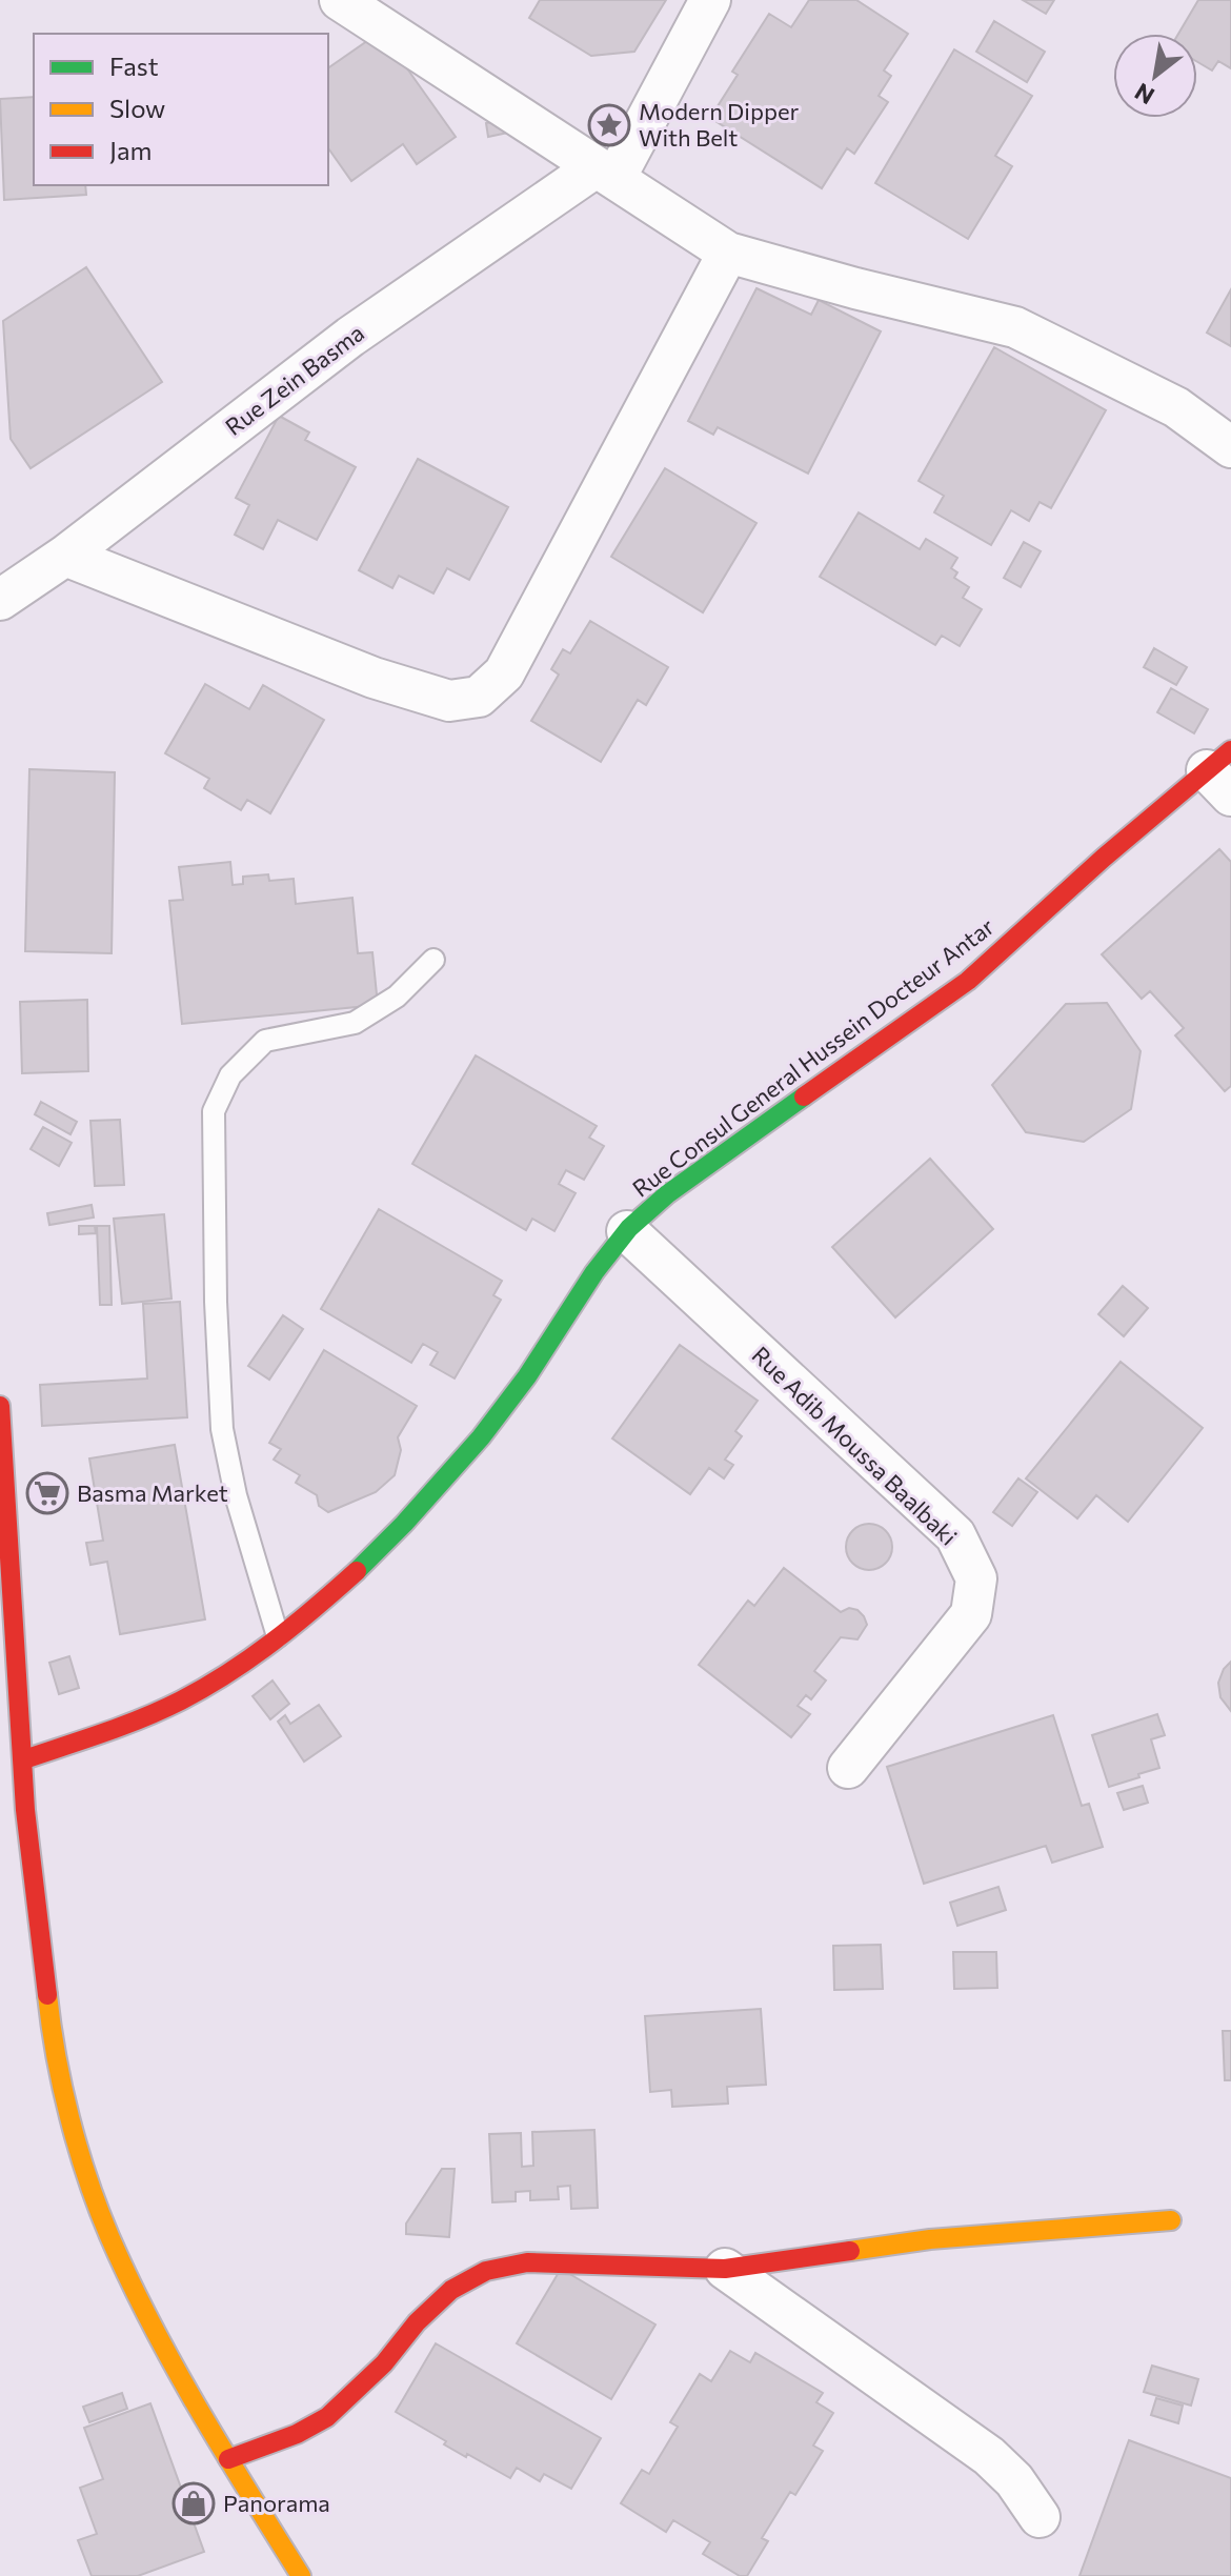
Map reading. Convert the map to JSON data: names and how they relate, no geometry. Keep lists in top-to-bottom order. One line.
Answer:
{"streets":{"street":["Rue Zein Basma","Rue Consul General Hussein Docteur Antar","Rue Adib Moussa Baalbaki"]},"crossings":[["Rue Consul General Hussein Docteur Antar","Rue Adib Moussa Baalbaki"]],"places":{"place":["Modern Dipper With Belt"],"supermarket":["Basma Market"],"shop":["Panorama"]},"legend":["Fast","Slow","Jam"],"north":"bottom left"}
